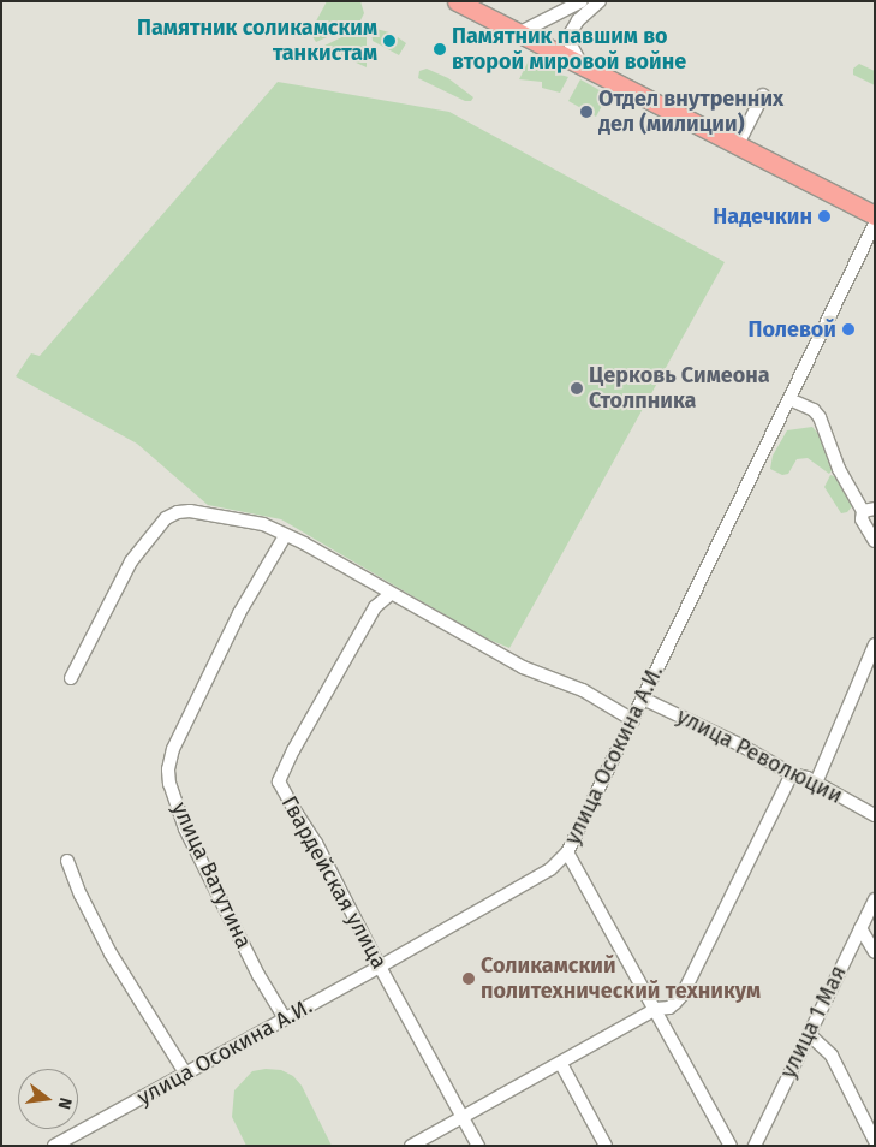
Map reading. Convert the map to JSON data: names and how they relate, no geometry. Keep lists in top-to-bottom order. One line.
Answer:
{"streets":{"street":["улица Осокина А.И.","улица Революции","улица Ватутина","Гвардейская улица","улица 1 Мая"]},"crossings":[["улица Осокина А.И.","улица Революции"],["улица Осокина А.И.","улица Ватутина"],["улица Осокина А.И.","Гвардейская улица"]],"places":["Памятник соликамским танкистам","Памятник павшим во второй мировой войне","Отдел внутренних дел (милиции)","Надечкин","Полевой","Церковь Симеона Столпника","Соликамский политехнический техникум"],"north":"right"}
